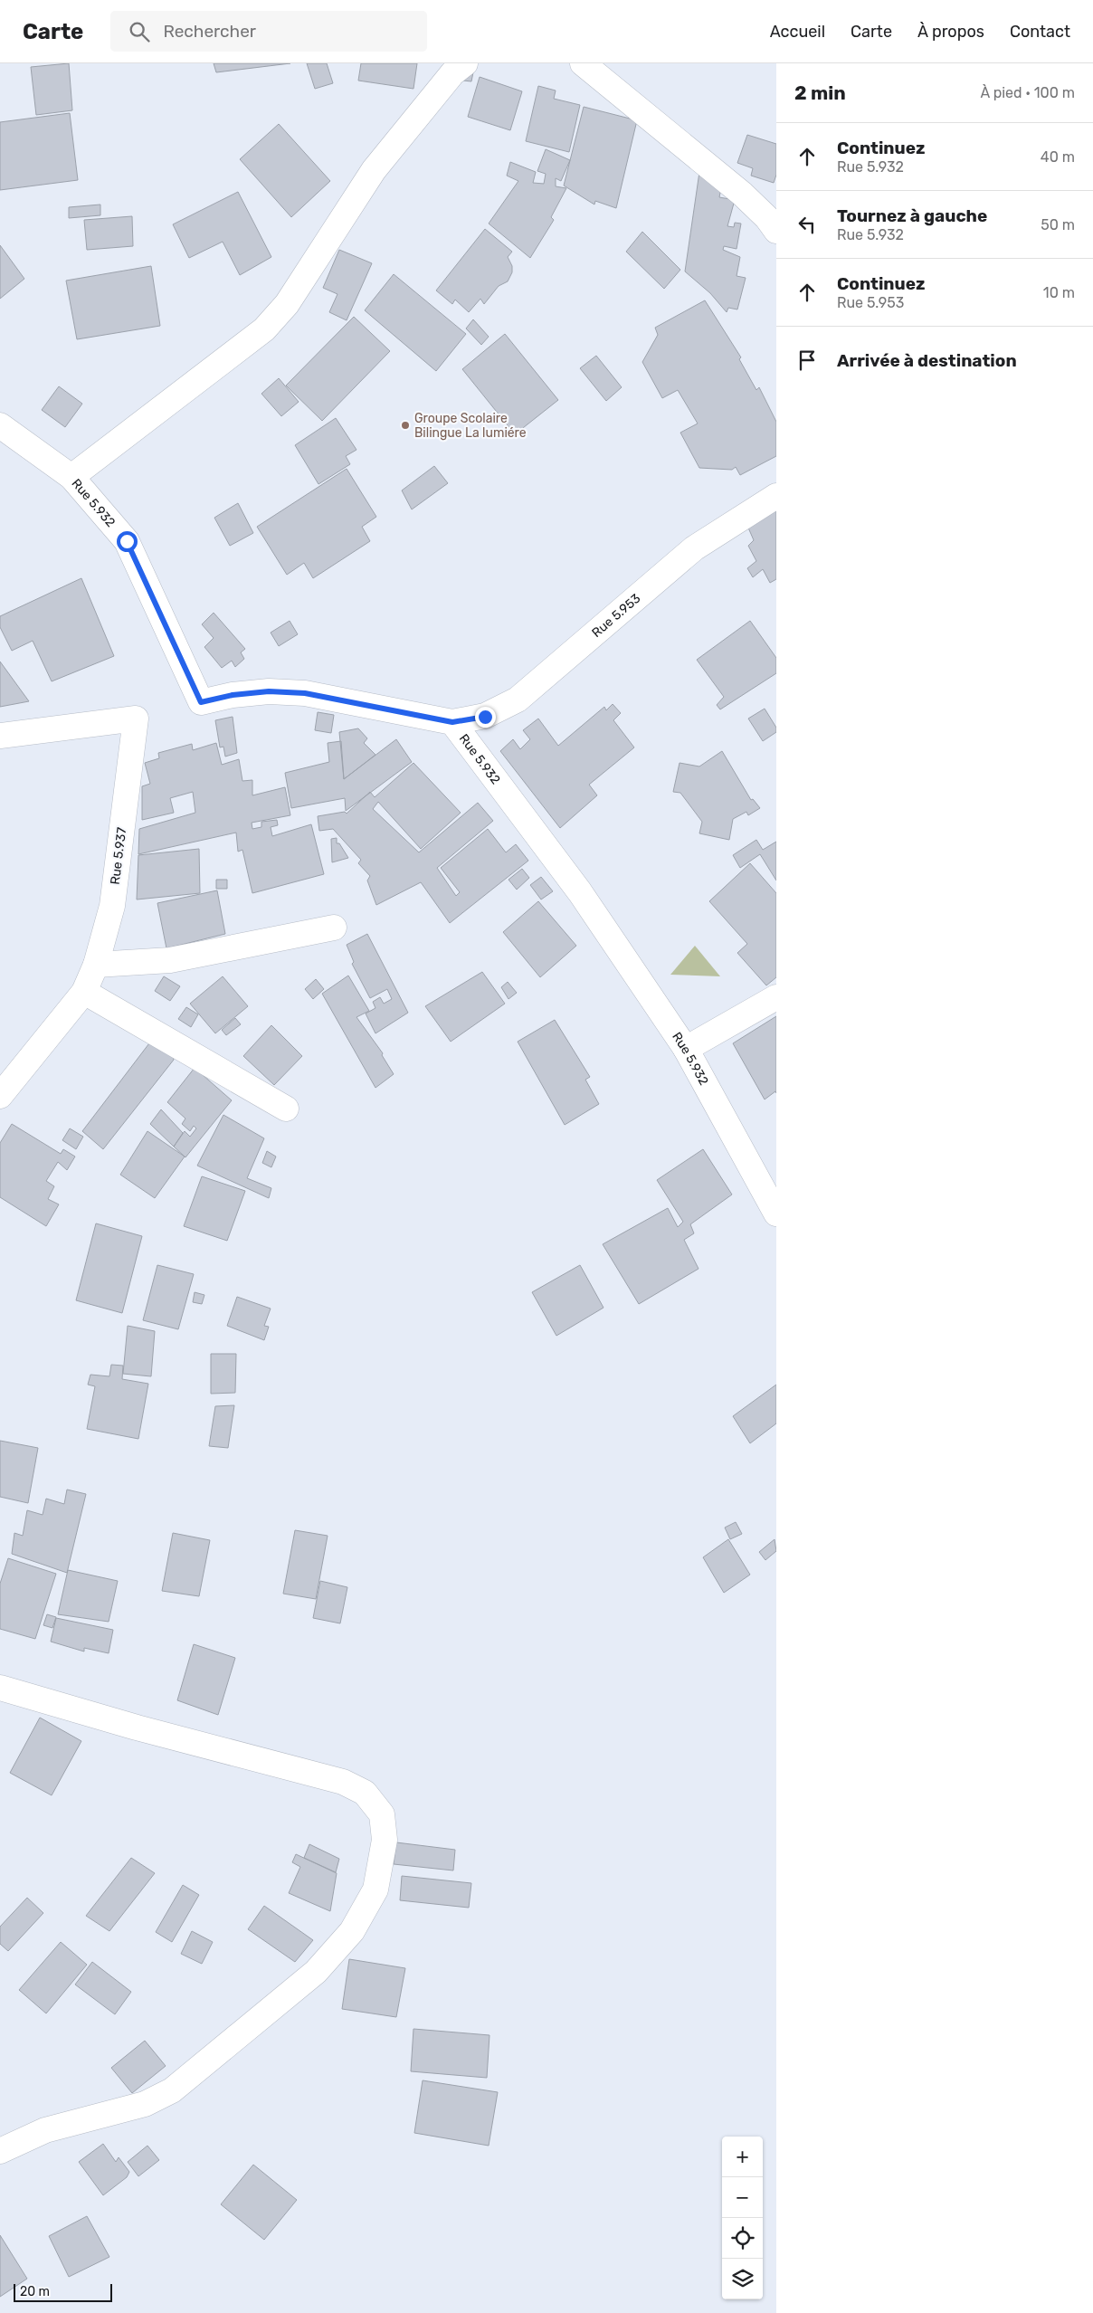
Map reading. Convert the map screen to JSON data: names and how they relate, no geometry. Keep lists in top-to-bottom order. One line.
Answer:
{"streets":{"street":["Rue 5.932","Rue 5.953","Rue 5.937"]},"crossings":[["Rue 5.932","Rue 5.953"]],"places":["Groupe Scolaire Bilingue La lumiére"],"scale_bar":"20 m","page":{"header":"Carte","search":"Rechercher","nav":["Accueil","Carte","À propos","Contact"],"heading":["2 min","À pied · 100 m"],"list":[["Continuez","Rue 5.932","40 m"],["Tournez à gauche","Rue 5.932","50 m"],["Continuez","Rue 5.953","10 m"],"Arrivée à destination"],"map_buttons":["+","−"],"scale":"20 m"}}
